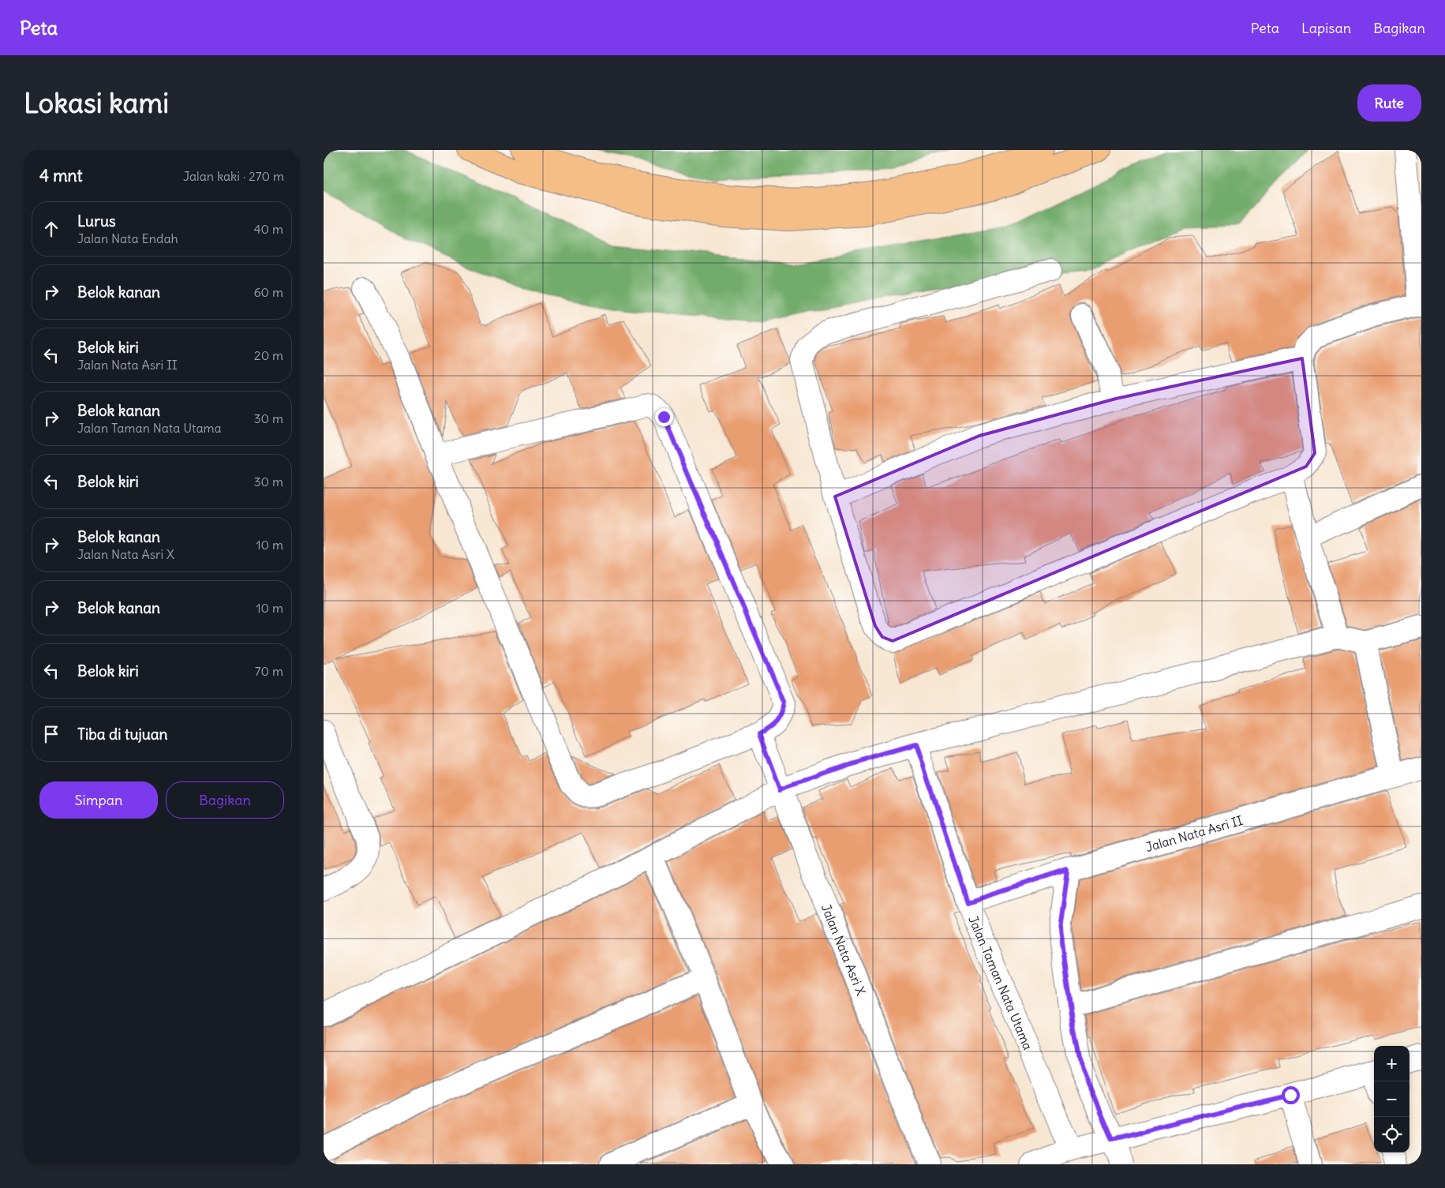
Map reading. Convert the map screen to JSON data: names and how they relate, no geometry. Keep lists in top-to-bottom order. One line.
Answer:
{"streets":{"street":["Jalan Nata Asri II","Jalan Nata Asri X","Jalan Taman Nata Utama"]},"crossings":[["Jalan Nata Asri II","Jalan Taman Nata Utama"]],"page":{"header":"Peta","nav":["Peta","Lapisan","Bagikan"],"buttons":["Rute",["Simpan","Bagikan"]],"title":"Lokasi kami","heading":["4 mnt","Jalan kaki · 270 m"],"list":[["Lurus","Jalan Nata Endah","40 m"],["Belok kanan","60 m"],["Belok kiri","Jalan Nata Asri II","20 m"],["Belok kanan","Jalan Taman Nata Utama","30 m"],["Belok kiri","30 m"],["Belok kanan","Jalan Nata Asri X","10 m"],["Belok kanan","10 m"],["Belok kiri","70 m"],"Tiba di tujuan"],"map_buttons":["+","−"]}}
